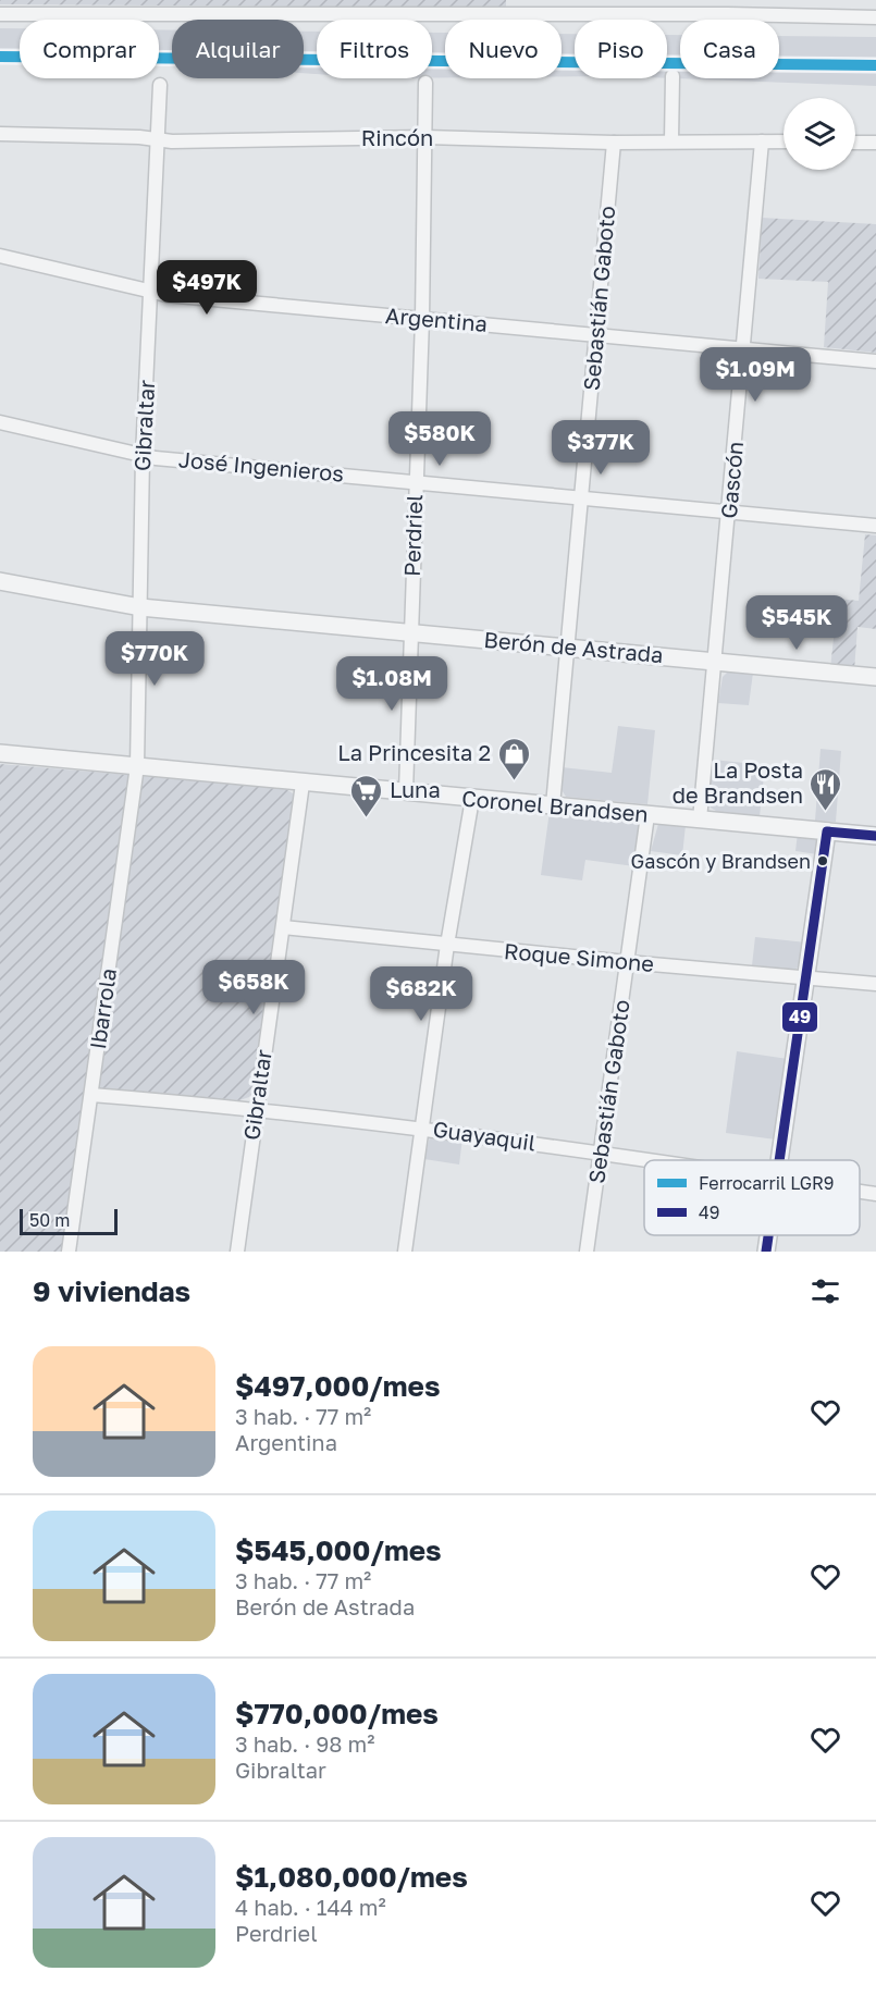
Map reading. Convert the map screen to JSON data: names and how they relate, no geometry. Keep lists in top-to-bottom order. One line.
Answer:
{"streets":{"street":["Rincón","Sebastián Gaboto","Argentina","Gibraltar","José Ingenieros","Gascón","Perdriel","Berón de Astrada","Coronel Brandsen","Roque Simone","Ibarrola","Guayaquil"]},"crossings":[["Rincón","Sebastián Gaboto"],["Rincón","Gibraltar"],["Rincón","Gascón"],["Rincón","Perdriel"],["Sebastián Gaboto","Argentina"],["Sebastián Gaboto","José Ingenieros"],["Sebastián Gaboto","Berón de Astrada"],["Sebastián Gaboto","Coronel Brandsen"],["Sebastián Gaboto","Roque Simone"],["Sebastián Gaboto","Guayaquil"],["Argentina","Gibraltar"],["Argentina","Gascón"],["Argentina","Perdriel"],["Gibraltar","José Ingenieros"],["Gibraltar","Berón de Astrada"],["Gibraltar","Coronel Brandsen"],["Gibraltar","Roque Simone"],["Gibraltar","Ibarrola"],["Gibraltar","Guayaquil"],["José Ingenieros","Gascón"],["José Ingenieros","Perdriel"],["Gascón","Berón de Astrada"],["Gascón","Coronel Brandsen"],["Perdriel","Berón de Astrada"],["Perdriel","Coronel Brandsen"],["Coronel Brandsen","Ibarrola"],["Ibarrola","Guayaquil"]],"places":{"shop":["La Princesita 2"],"restaurant":["La Posta de Brandsen"],"supermarket":["Luna"],"other":["Gascón y Brandsen"]},"lines":["rail line LGR9","transit line 49"],"legend":["Ferrocarril LGR9","49"],"scale_bar":"50 m","page":{"chip":["Comprar","Alquilar","Filtros","Nuevo","Piso","Casa"],"price":["$497K","$1.09M","$580K","$377K","$545K","$770K","$1.08M","$658K","$682K"],"scale":"50 m","heading":"9 viviendas","list":[{"name":"$497,000/mes","note":"3 hab. · 77 m² · Argentina"},{"name":"$545,000/mes","note":"3 hab. · 77 m² · Berón de Astrada"},{"name":"$770,000/mes","note":"3 hab. · 98 m² · Gibraltar"},{"name":"$1,080,000/mes","note":"4 hab. · 144 m² · Perdriel"}]}}
